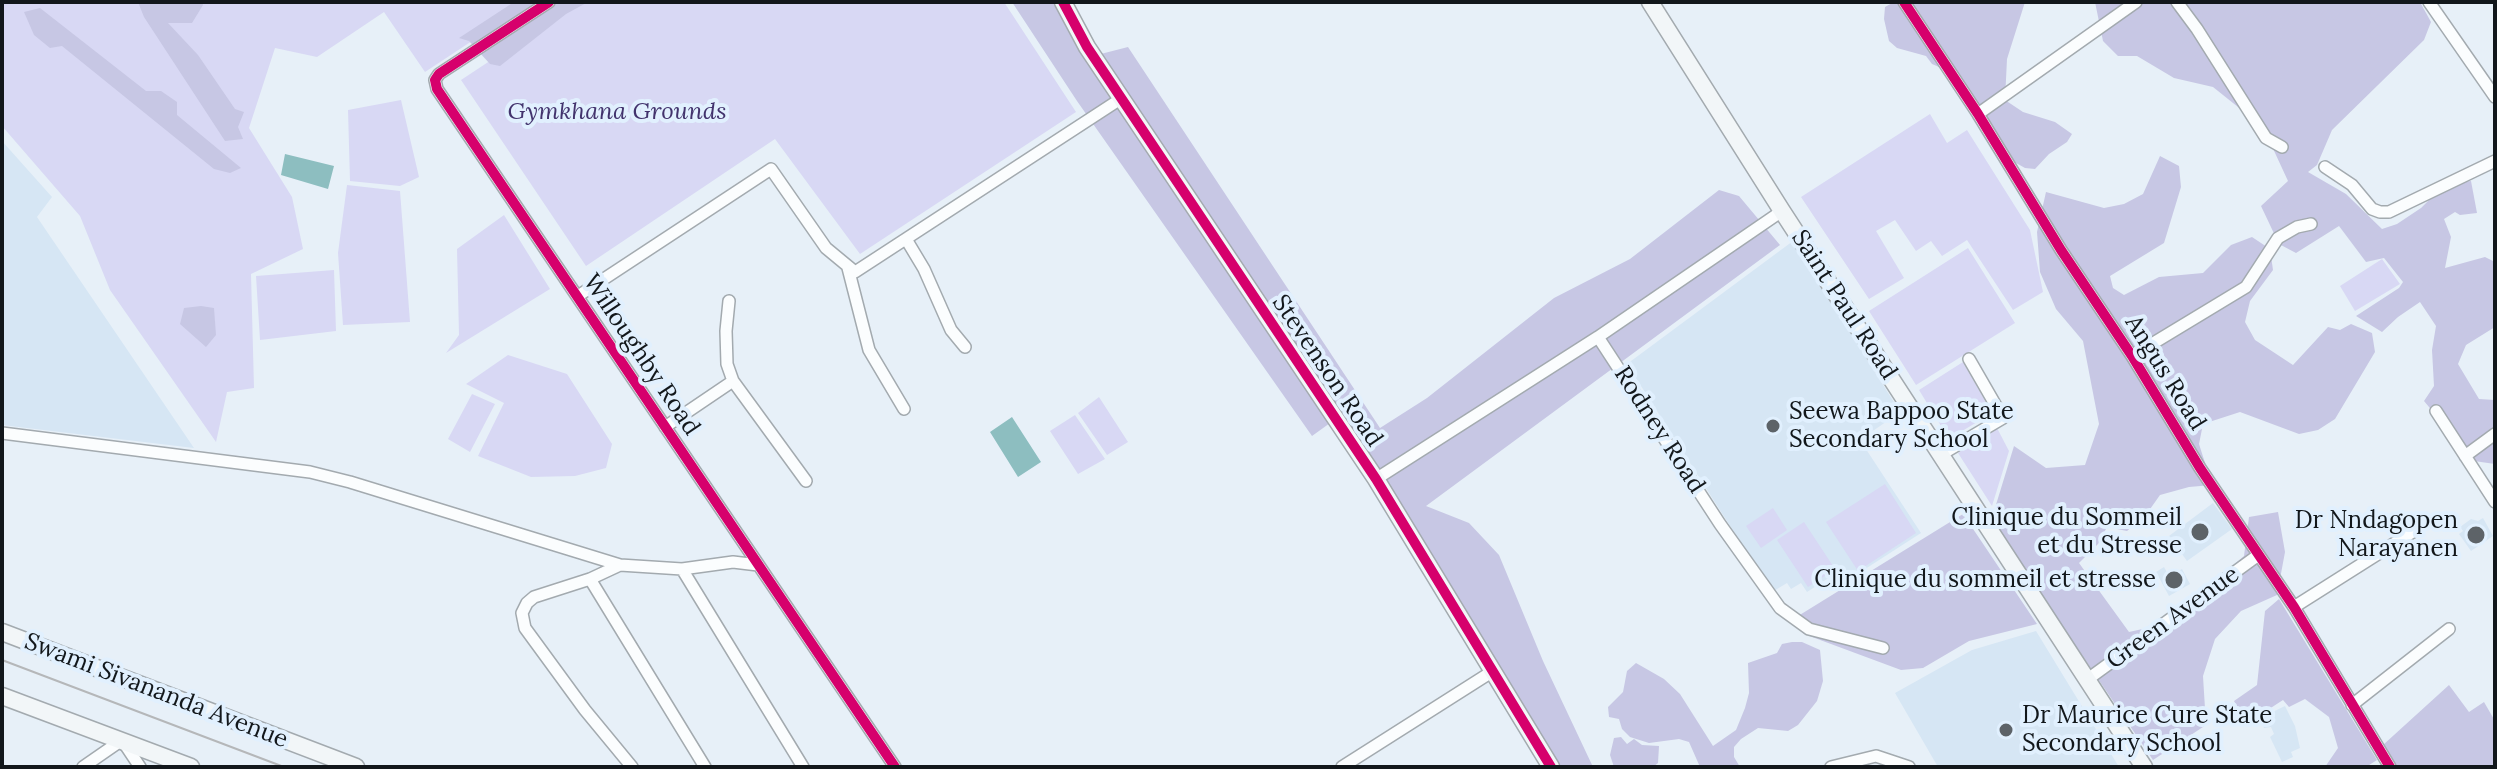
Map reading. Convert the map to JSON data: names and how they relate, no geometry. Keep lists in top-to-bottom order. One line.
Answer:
{"streets":{"street":["Saint Paul Road","Willoughby Road","Stevenson Road","Angus Road","Rodney Road","Green Avenue","Swami Sivananda Avenue"]},"crossings":[["Saint Paul Road","Green Avenue"],["Angus Road","Green Avenue"]],"parks":["Gymkhana Grounds"],"places":["Seewa Bappoo State Secondary School","Clinique du Sommeil et du Stresse","Dr Nndagopen Narayanen","Clinique du sommeil et stresse","Dr Maurice Cure State Secondary School"]}
